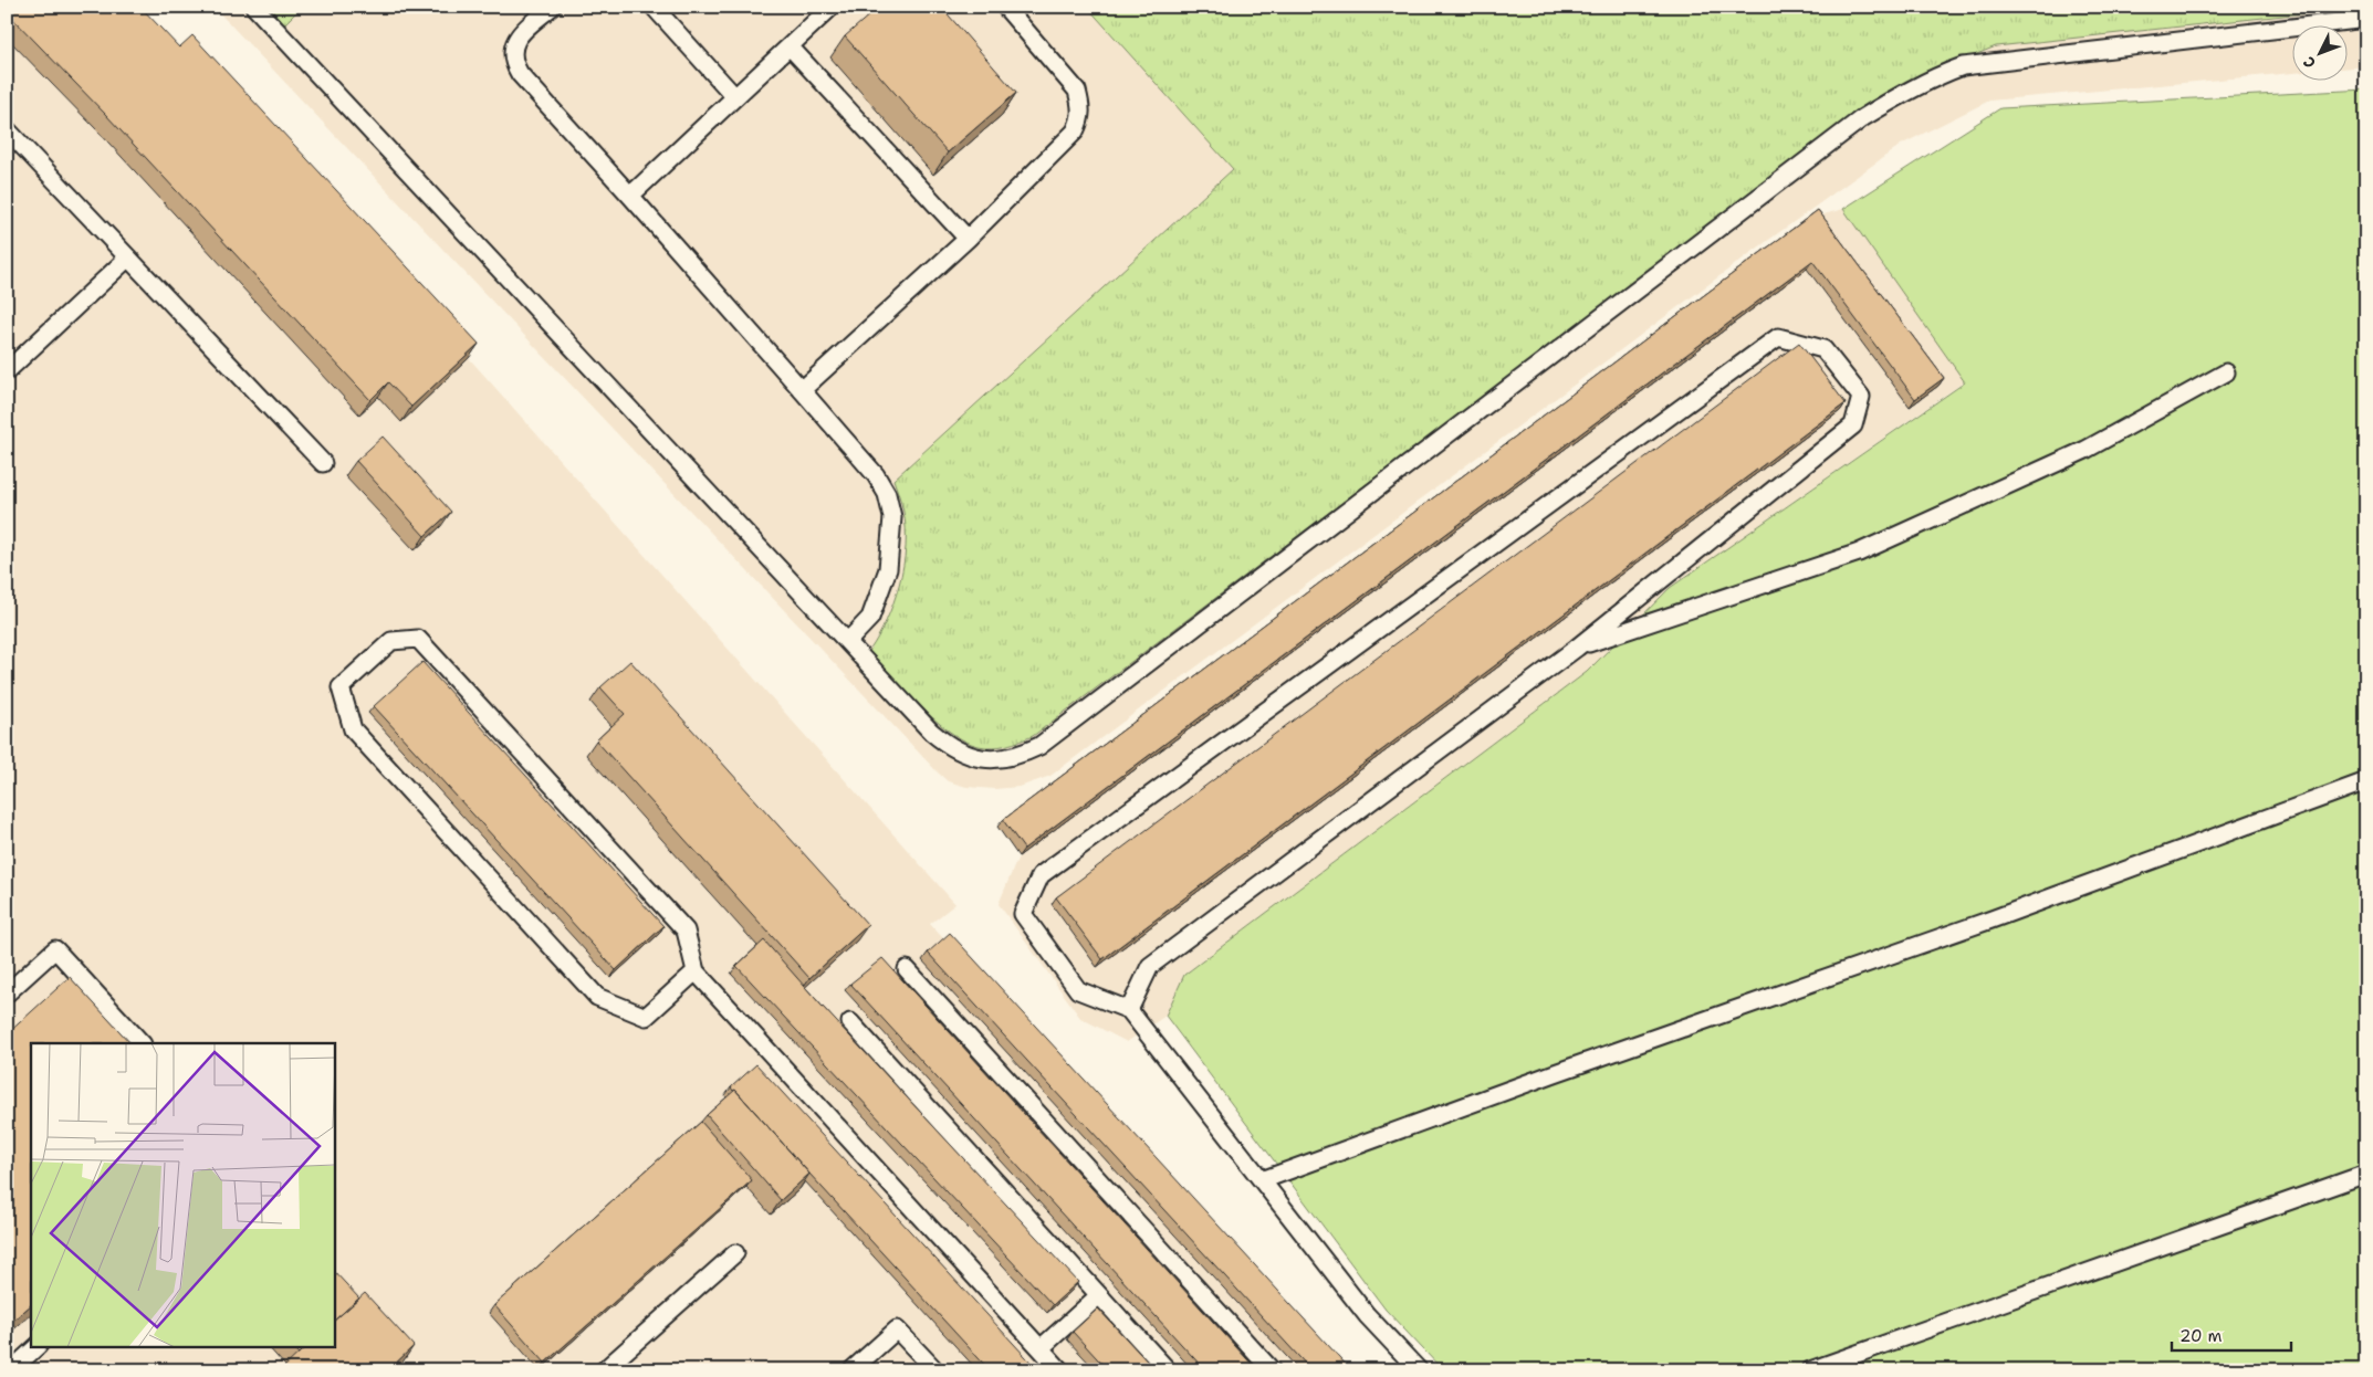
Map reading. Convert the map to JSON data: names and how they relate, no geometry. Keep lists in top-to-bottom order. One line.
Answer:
{"scale_bar":"20 m","north":"bottom left"}
